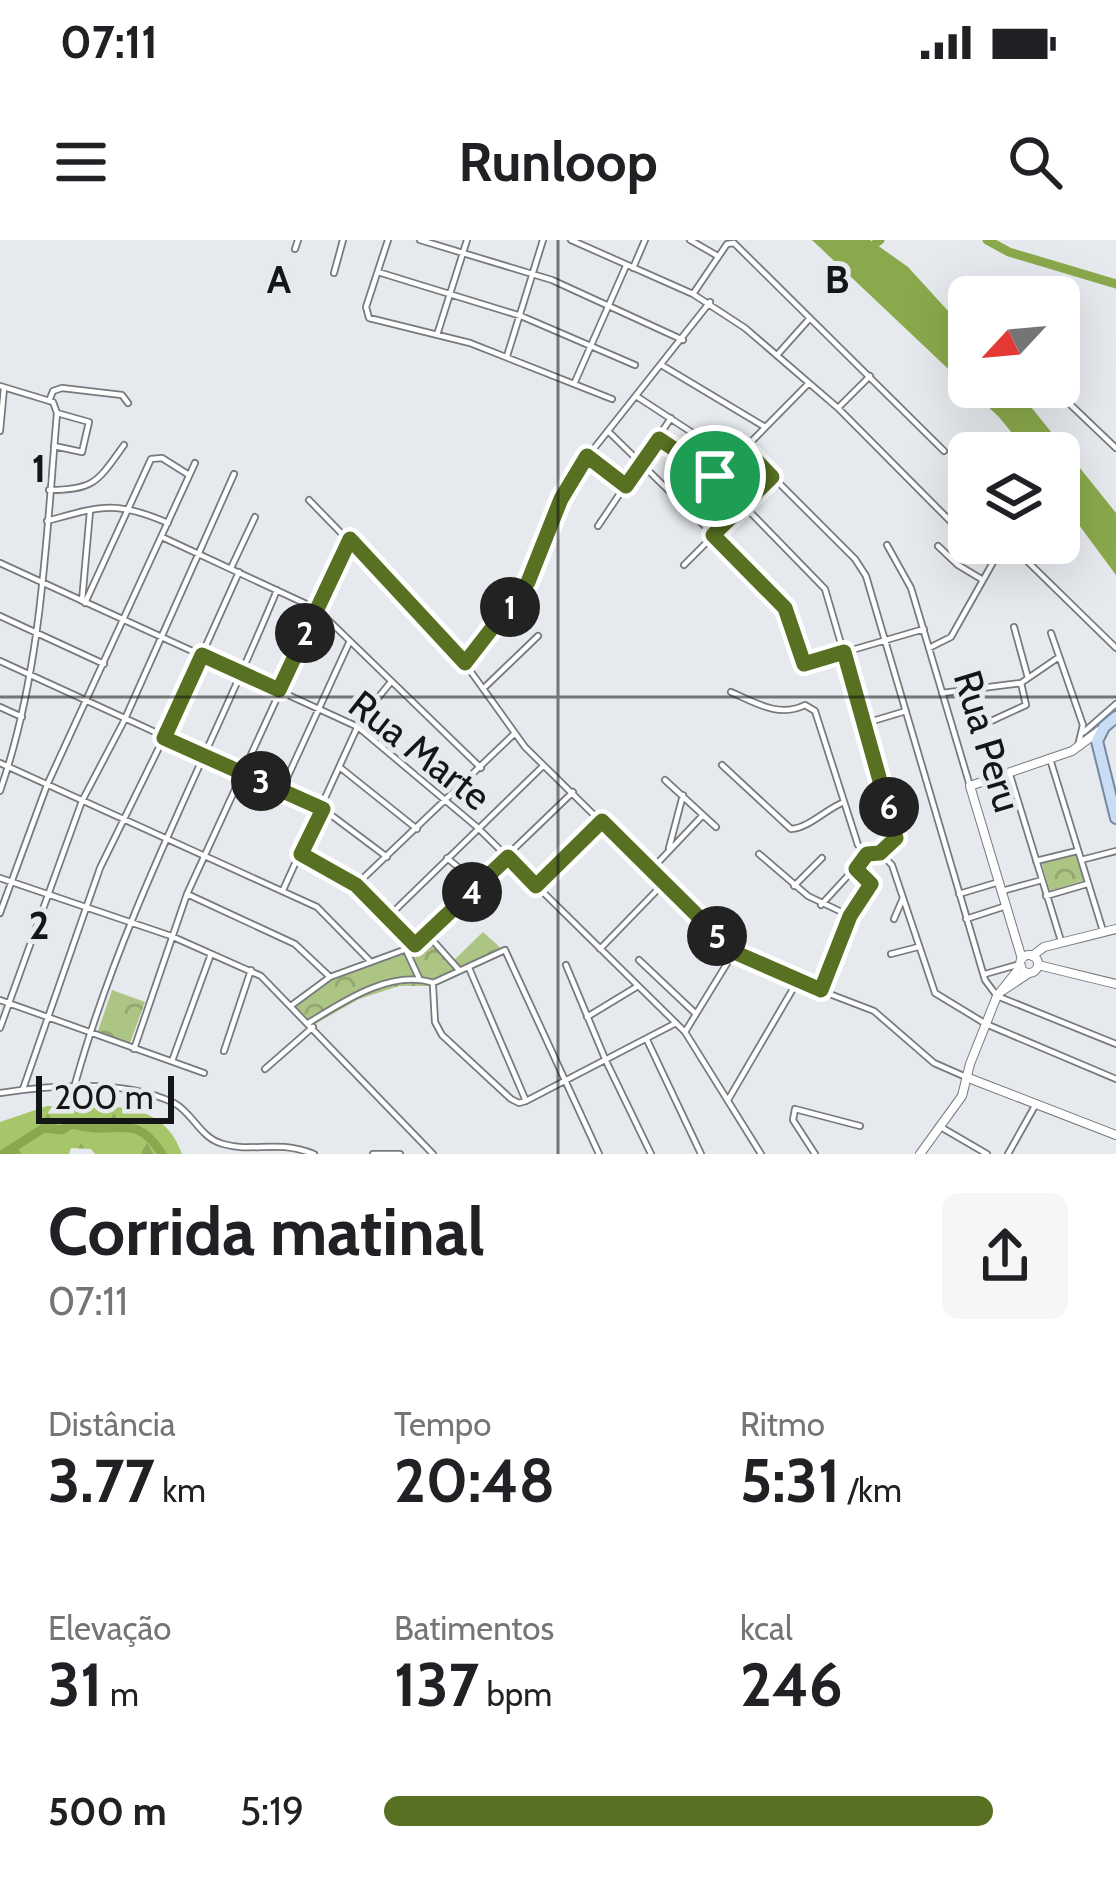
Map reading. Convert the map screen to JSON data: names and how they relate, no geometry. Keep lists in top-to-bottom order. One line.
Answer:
{"streets":{"street":["Rua Peru","Rua Marte"]},"scale_bar":"200 m","north":"bottom left","page":{"status":"07:11","header":"Runloop","pins":["1","2","3","6","4","5"],"scale":"200 m","heading":["Corrida matinal","07:11"],"stats":[["Distância","3.77 km"],["Tempo","20:48"],["Ritmo","5:31 /km"],["Elevação","31 m"],["Batimentos","137 bpm"],["kcal","246"]],"list":[{"name":"500 m","note":"5:19"}]},"grid":{"columns":["A","B"],"rows":["1","2"]}}
